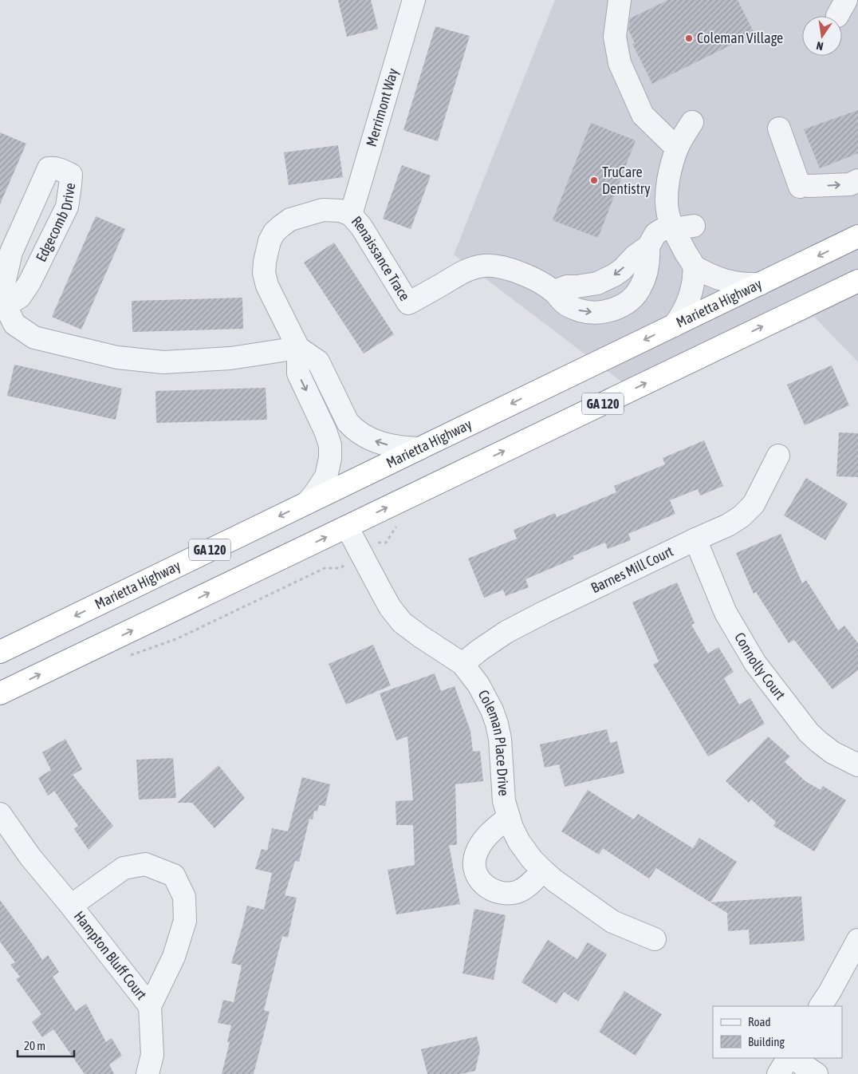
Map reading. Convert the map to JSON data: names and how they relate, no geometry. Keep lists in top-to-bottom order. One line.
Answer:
{"streets":{"highway":["Marietta Highway","GA 120"],"street":["Merrimont Way","Edgecomb Drive","Renaissance Trace","Barnes Mill Court","Connolly Court","Coleman Place Drive","Hampton Bluff Court"]},"crossings":[["Merrimont Way","Renaissance Trace"],["Edgecomb Drive","Renaissance Trace"],["Renaissance Trace","Marietta Highway"],["GA 120","Coleman Place Drive"],["Barnes Mill Court","Connolly Court"],["Barnes Mill Court","Coleman Place Drive"]],"places":["Coleman Village","TruCare Dentistry"],"legend":["Road","Building"],"scale_bar":"20 m","north":"bottom"}
